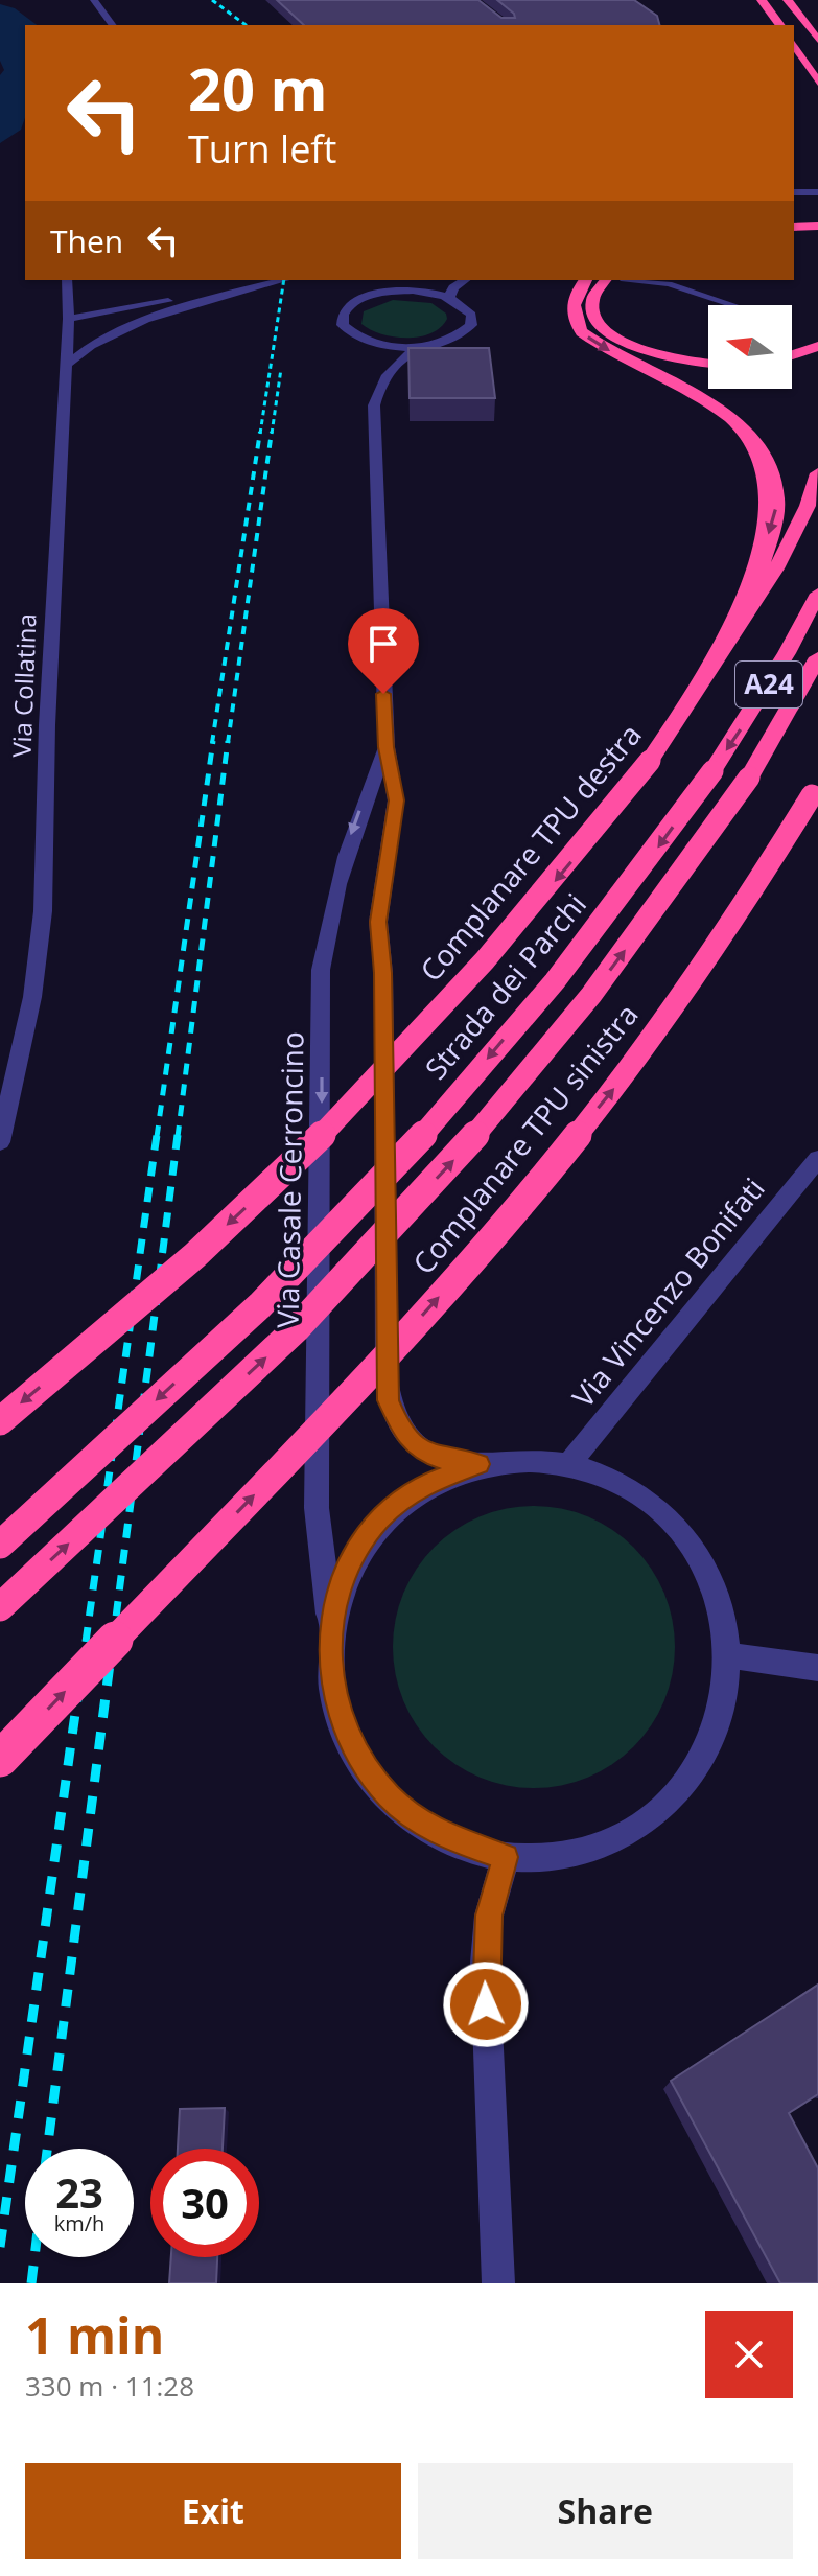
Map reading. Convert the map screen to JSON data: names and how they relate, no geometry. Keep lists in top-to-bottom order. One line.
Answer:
{"streets":{"highway":["A24","Complanare TPU destra","Strada dei Parchi","Complanare TPU sinistra"],"street":["Via Collatina","Via Casale Cerroncino","Via Vincenzo Bonifati"]},"north":"left","page":{"turn":["20 m","Turn left"],"then":"Then","speed":"23 km/h","limit":"30","heading":["1 min","330 m · 11:28"],"buttons":["Exit","Share"]}}
